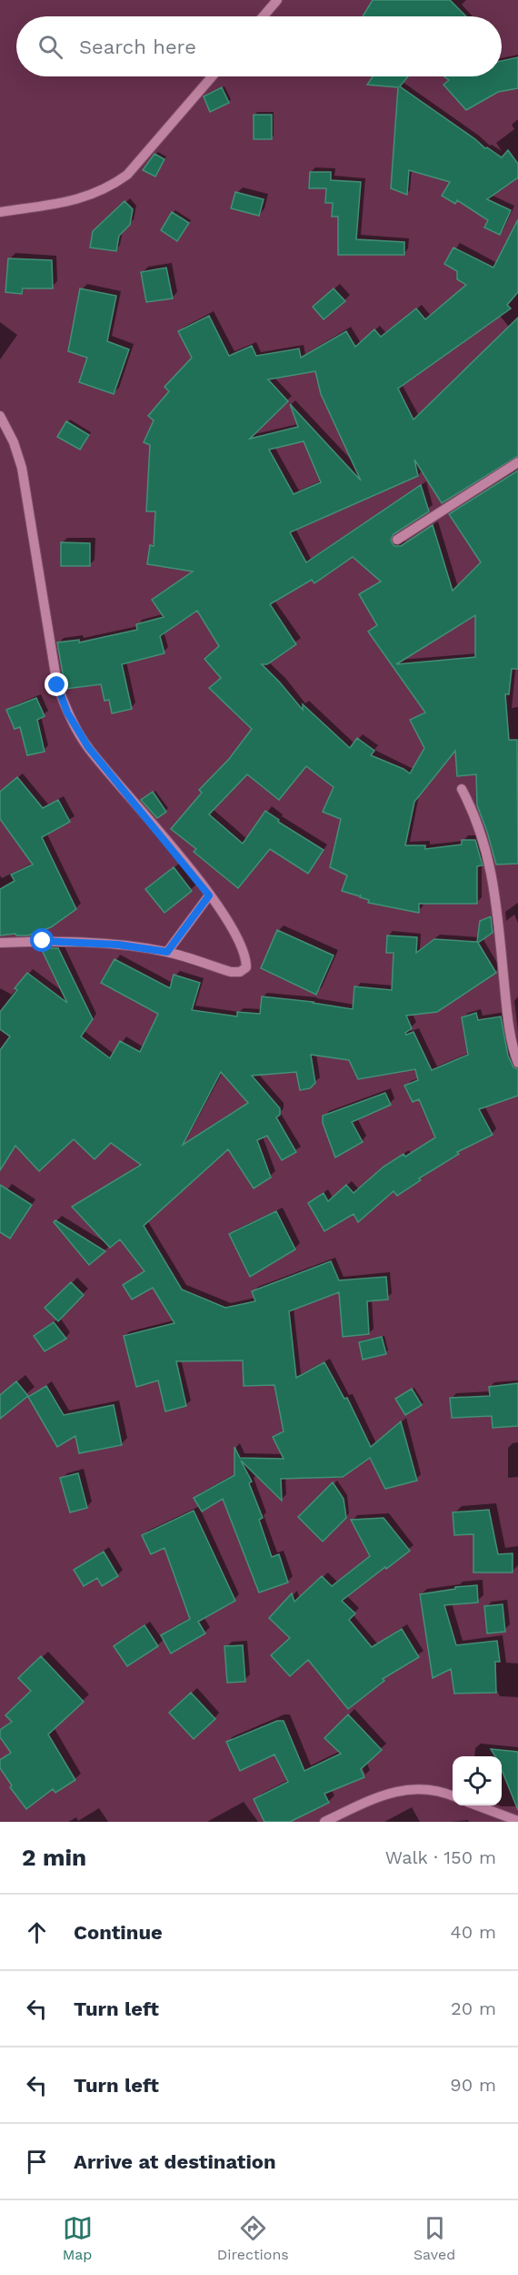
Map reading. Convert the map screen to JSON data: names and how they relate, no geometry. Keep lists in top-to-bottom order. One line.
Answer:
{"page":{"search":"Search here","heading":["2 min","Walk · 150 m"],"list":[["Continue","40 m"],["Turn left","20 m"],["Turn left","90 m"],"Arrive at destination"],"nav":["Map","Directions","Saved"]}}
